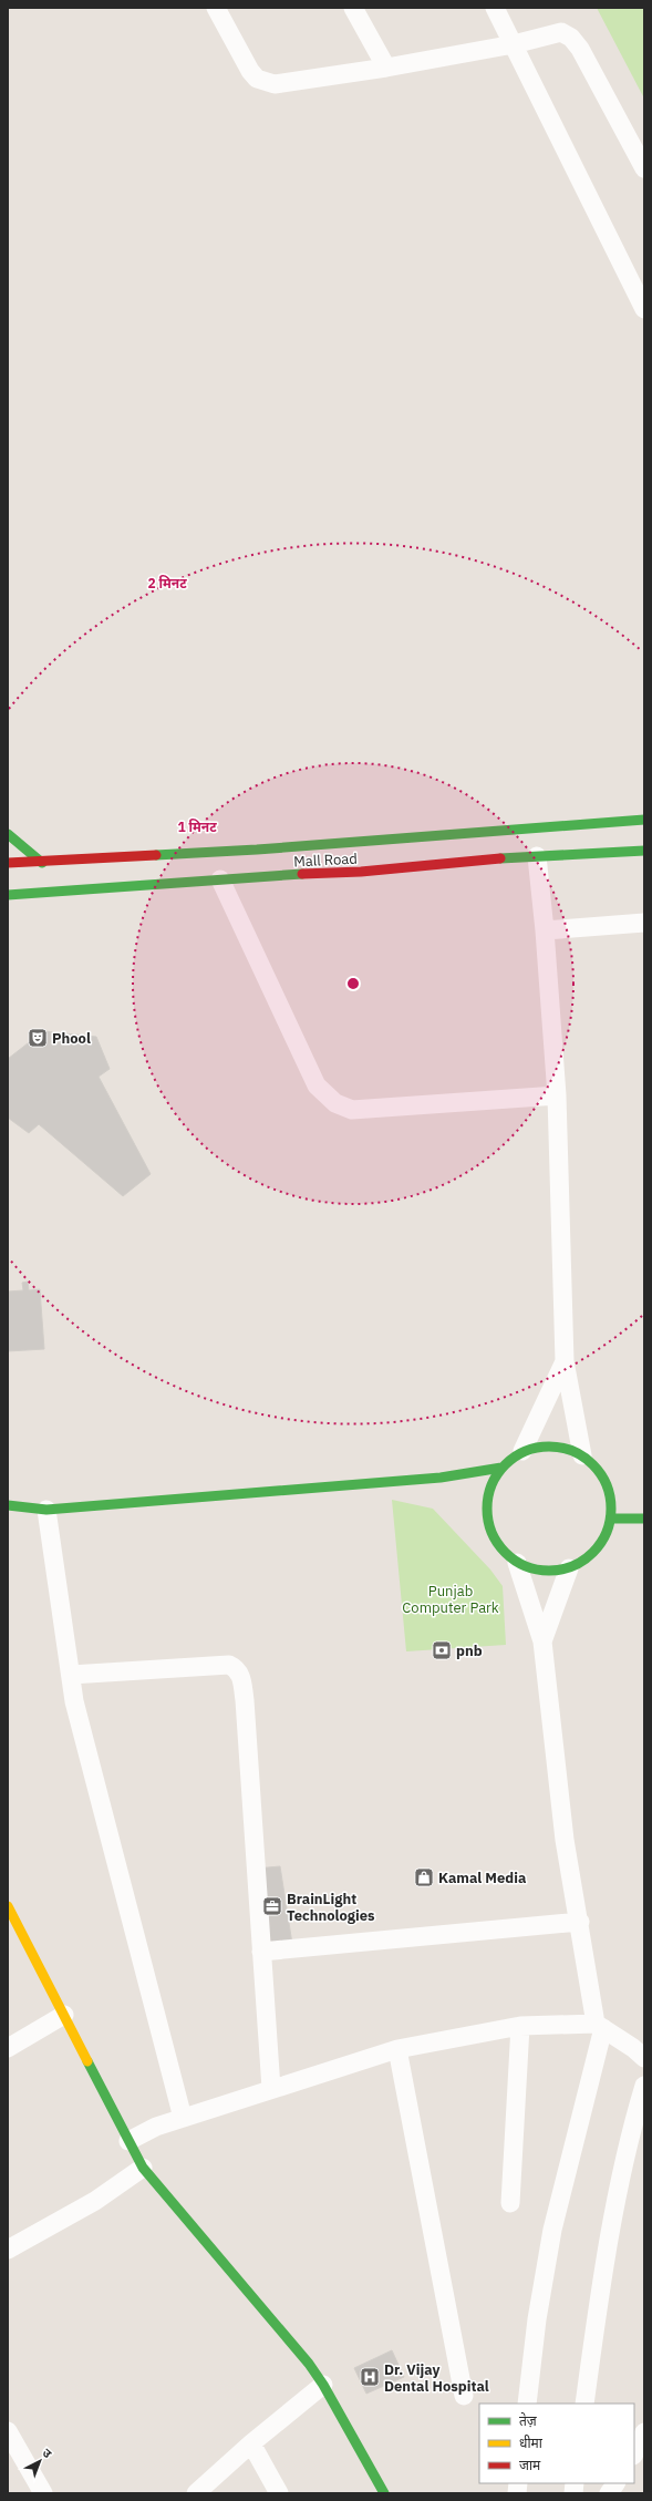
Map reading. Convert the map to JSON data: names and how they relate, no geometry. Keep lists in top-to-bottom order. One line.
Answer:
{"streets":{"street":["Mall Road"]},"parks":["Punjab Computer Park"],"places":{"theatre":["Phool"],"bank":["pnb"],"shop":["Kamal Media"],"office":["BrainLight Technologies"],"hospital":["Dr. Vijay Dental Hospital"]},"legend":["तेज़","धीमा","जाम"],"north":"top right","rings":["2 मिनट","1 मिनट"]}
